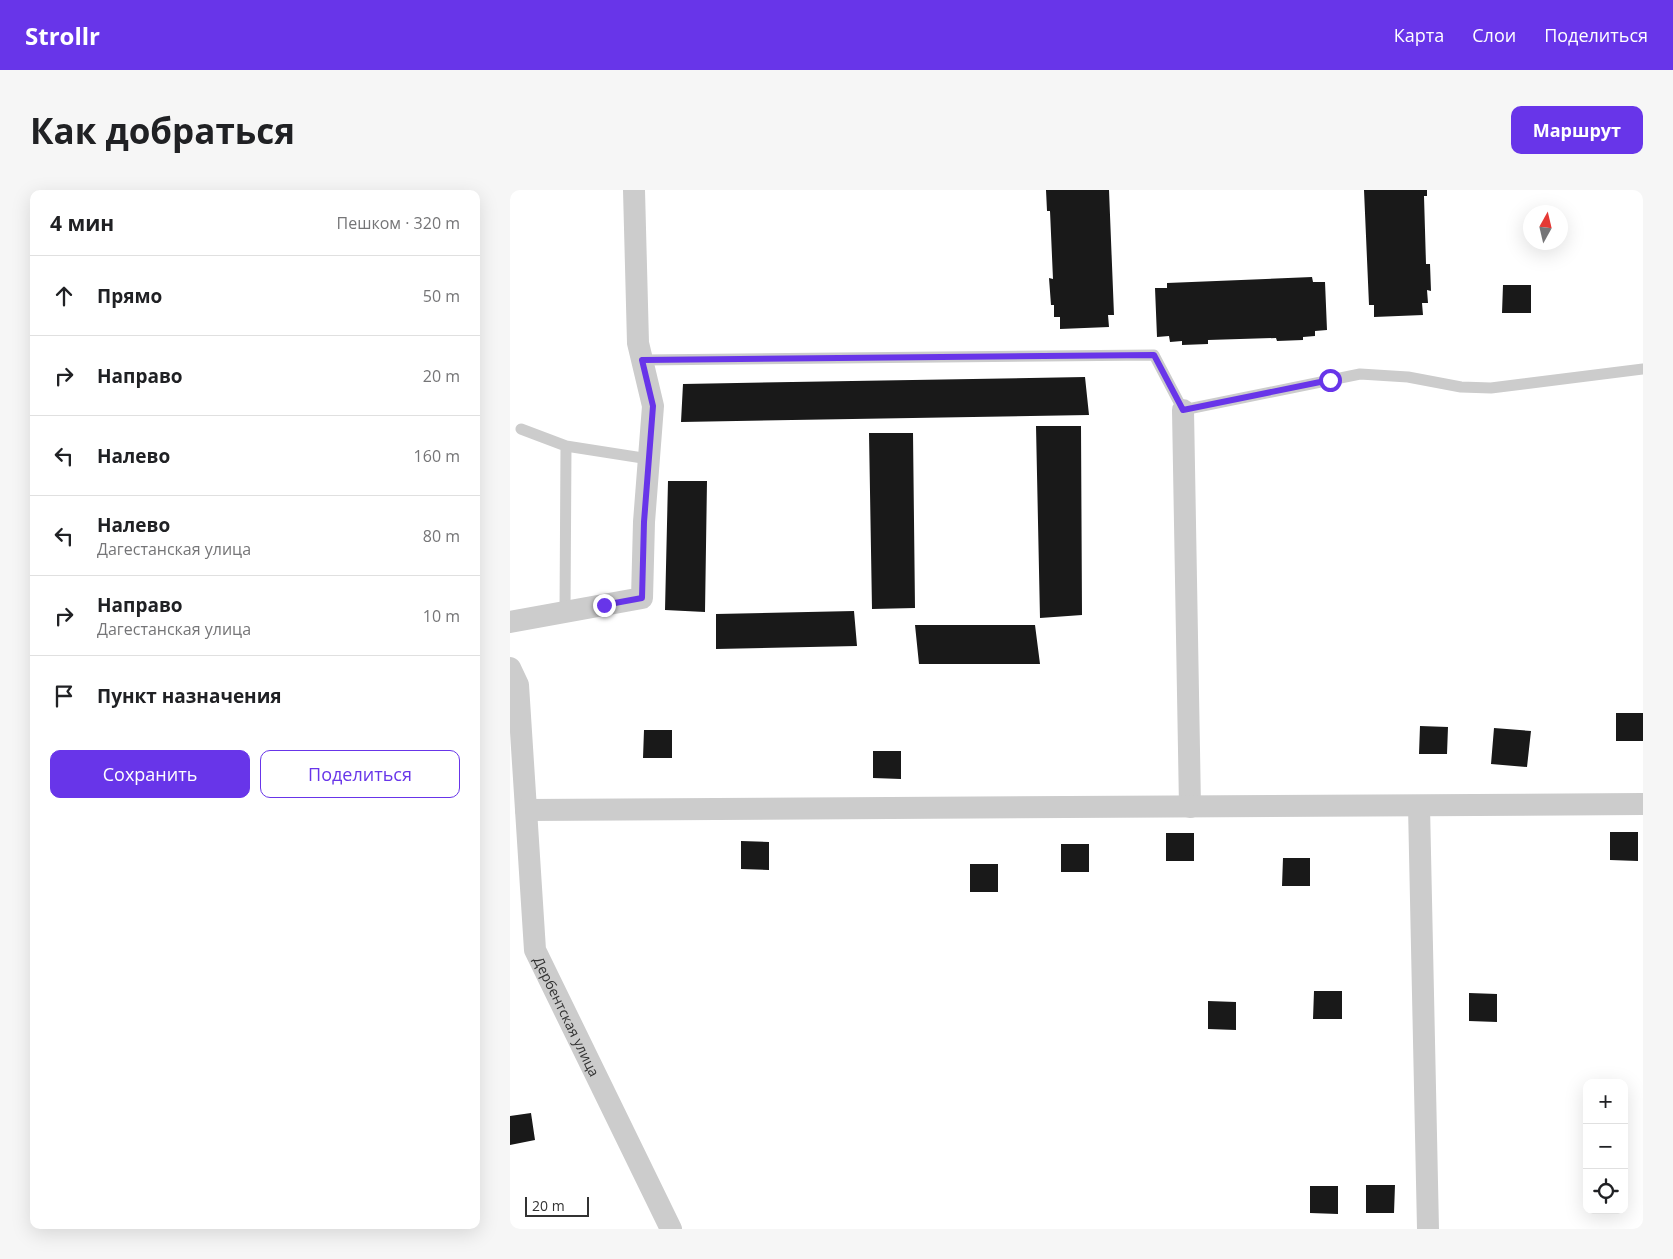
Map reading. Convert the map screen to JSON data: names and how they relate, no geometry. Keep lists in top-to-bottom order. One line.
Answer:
{"streets":{"street":["Дербентская улица"]},"scale_bar":"20 m","north":"top","page":{"header":"Strollr","nav":["Карта","Слои","Поделиться"],"buttons":["Маршрут",["Сохранить","Поделиться"]],"title":"Как добраться","heading":["4 мин","Пешком · 320 m"],"list":[["Прямо","50 m"],["Направо","20 m"],["Налево","160 m"],["Налево","Дагестанская улица","80 m"],["Направо","Дагестанская улица","10 m"],"Пункт назначения"],"map_buttons":["+","−"],"scale":"20 m"}}
